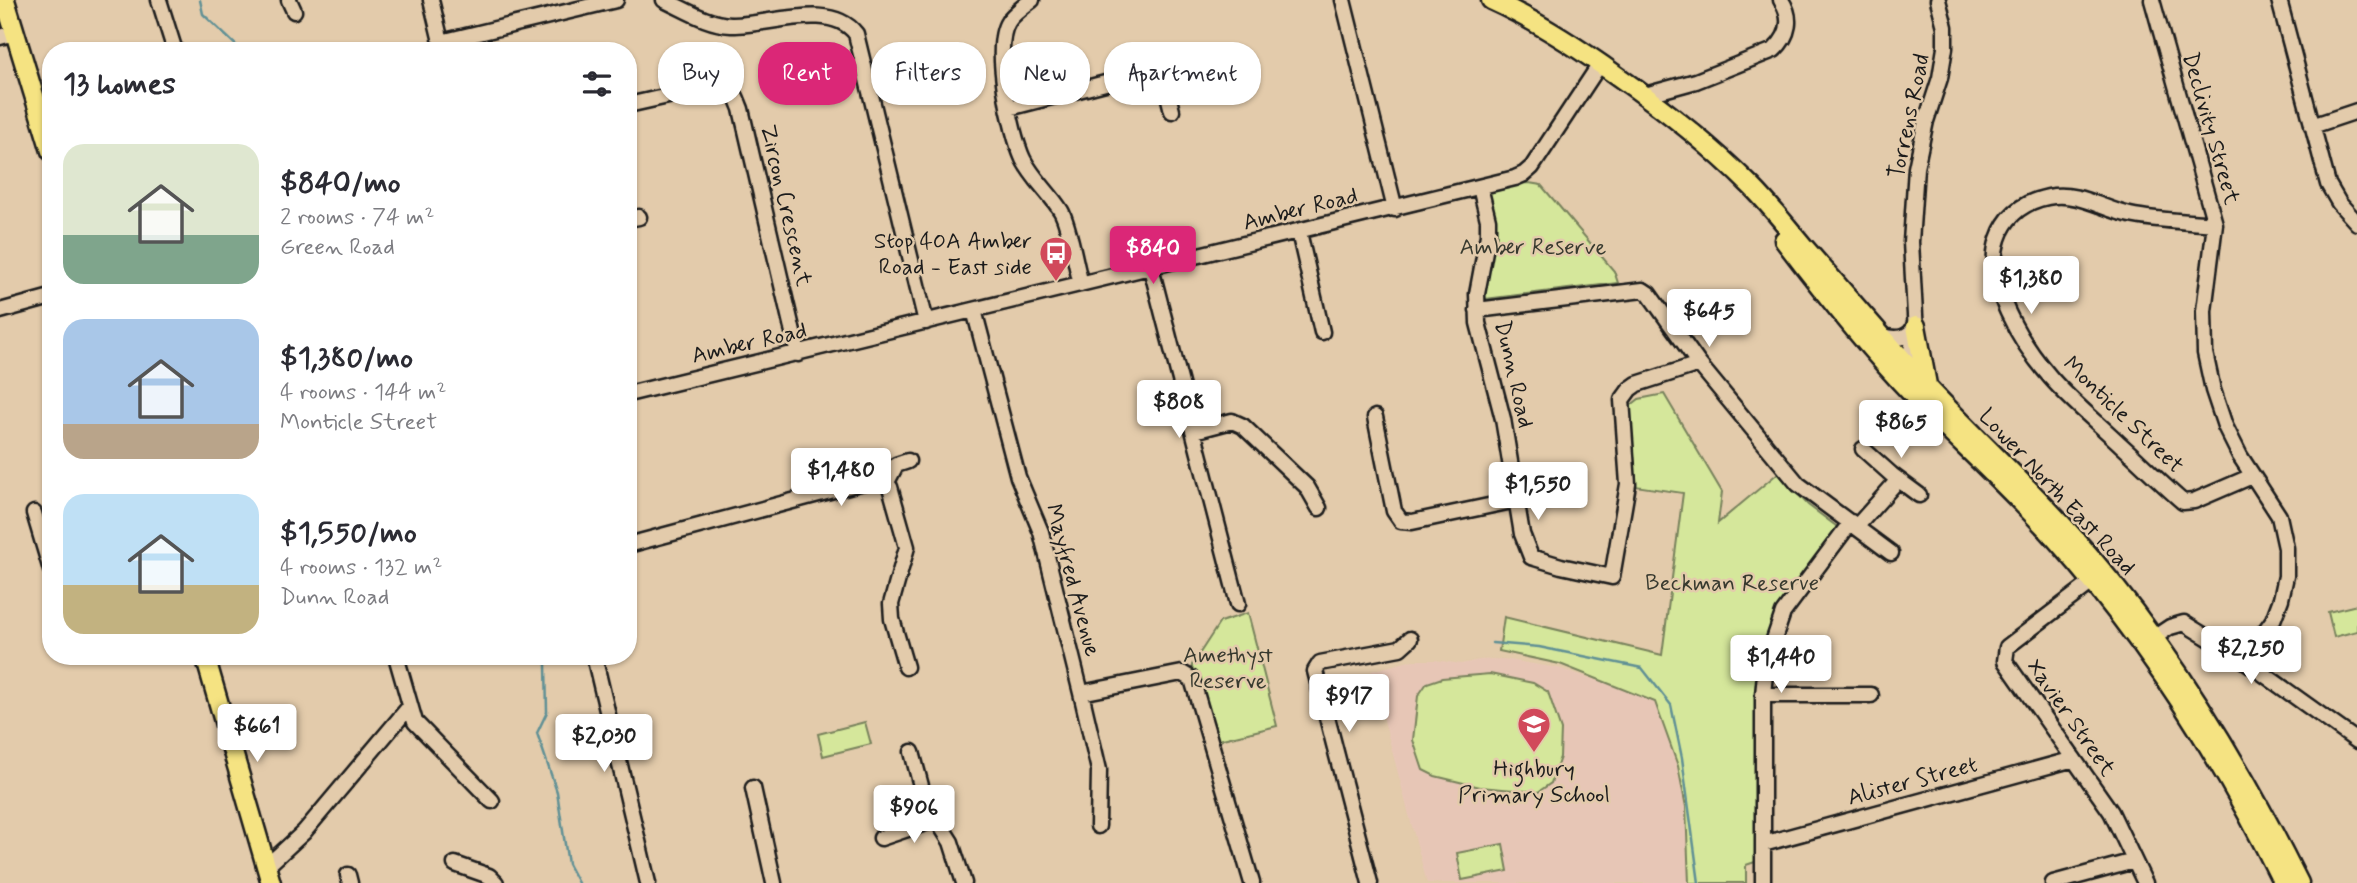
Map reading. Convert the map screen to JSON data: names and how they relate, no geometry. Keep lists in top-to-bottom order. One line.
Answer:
{"streets":{"main road":["Lower North East Road"],"street":["Torrens Road","Declivity Street","Zircon Crescent","Amber Road","Dunn Road","Monticle Street","Mayfred Avenue","Xavier Street","Alister Street"]},"crossings":[["Torrens Road","Lower North East Road"],["Declivity Street","Monticle Street"],["Zircon Crescent","Amber Road"],["Amber Road","Dunn Road"],["Amber Road","Lower North East Road"],["Amber Road","Mayfred Avenue"],["Lower North East Road","Xavier Street"],["Xavier Street","Alister Street"]],"parks":["Amber Reserve","Beckman Reserve","Amethyst Reserve"],"places":{"bus stop":["Stop 40A Amber Road - East side"],"school or university":["Highbury Primary School"]},"page":{"chip":["Buy","Rent","Filters","New","Apartment"],"heading":"13 homes","list":[{"name":"$840/mo","note":"2 rooms · 74 m² · Green Road"},{"name":"$1,380/mo","note":"4 rooms · 144 m² · Monticle Street"},{"name":"$1,550/mo","note":"4 rooms · 132 m² · Dunn Road"}],"price":["$840","$1,380","$645","$808","$865","$1,480","$1,550","$2,250","$1,440","$917","$661","$2,030","$906"]}}
